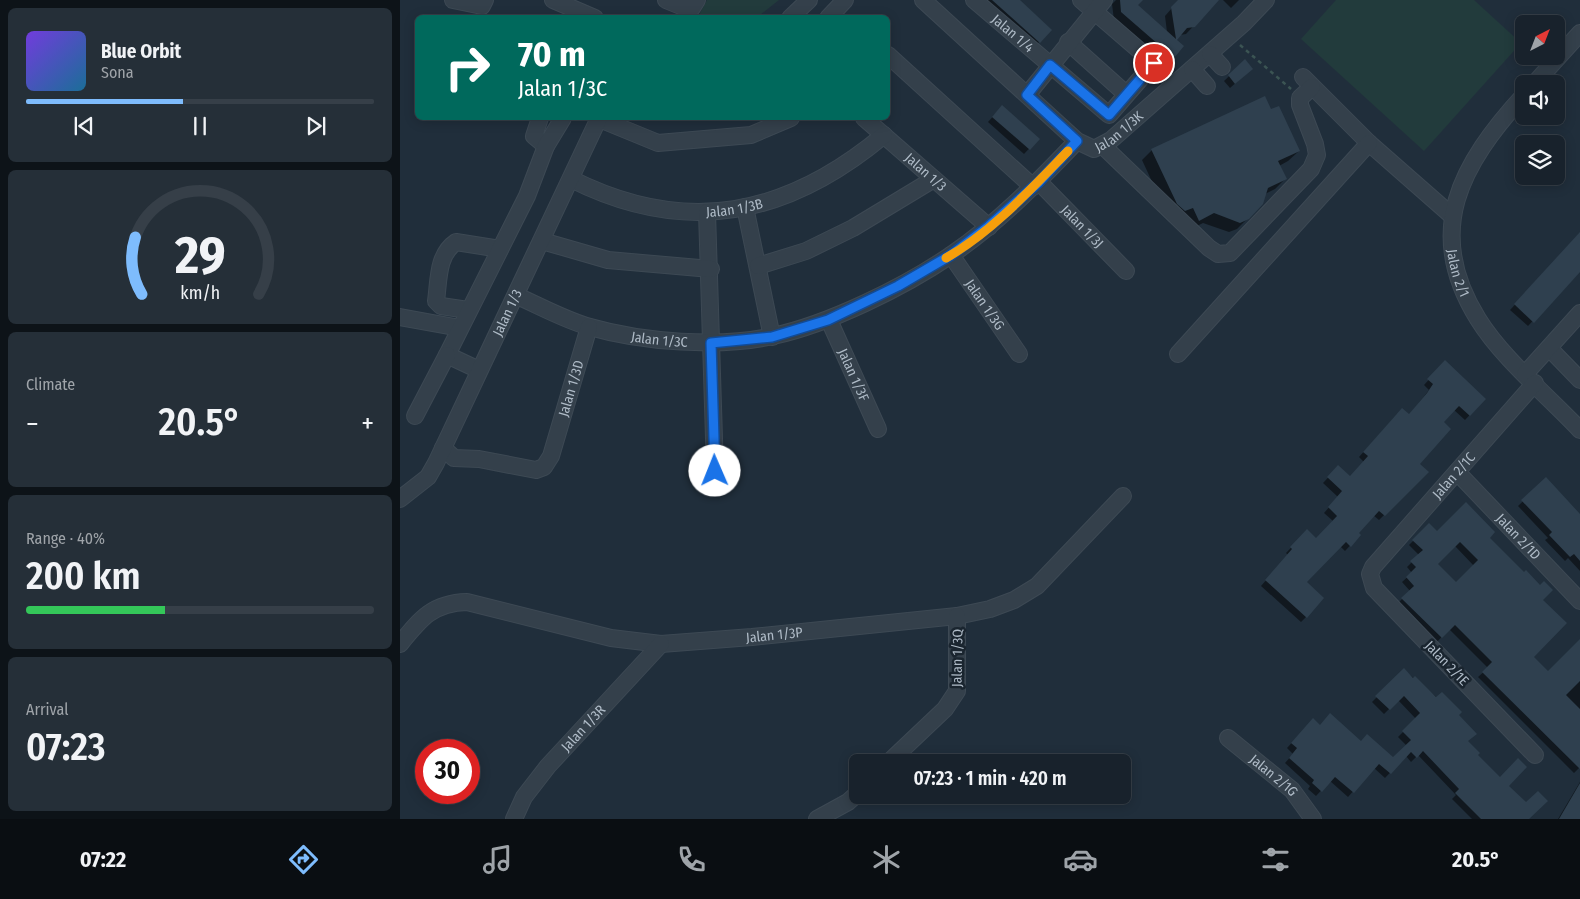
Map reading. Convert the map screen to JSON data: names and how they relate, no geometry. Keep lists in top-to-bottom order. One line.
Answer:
{"streets":{"street":["Jalan 1/4","Jalan 1/3K","Jalan 1/3","Jalan 1/3B","Jalan 1/3J","Jalan 2/1","Jalan 1/3G","Jalan 1/3C","Jalan 1/3F","Jalan 1/3D","Jalan 2/1C","Jalan 2/1D","Jalan 1/3P","Jalan 1/3Q","Jalan 2/1E","Jalan 1/3R","Jalan 2/1G"]},"crossings":[["Jalan 1/3K","Jalan 1/3C"],["Jalan 1/3","Jalan 1/3B"],["Jalan 1/3","Jalan 1/3C"],["Jalan 1/3","Jalan 1/3D"],["Jalan 1/3J","Jalan 1/3C"],["Jalan 2/1","Jalan 2/1C"],["Jalan 1/3G","Jalan 1/3C"],["Jalan 1/3C","Jalan 1/3F"],["Jalan 1/3C","Jalan 1/3D"],["Jalan 2/1C","Jalan 2/1D"],["Jalan 2/1C","Jalan 2/1E"],["Jalan 1/3P","Jalan 1/3Q"],["Jalan 1/3P","Jalan 1/3R"]],"north":"top right","page":{"turn":["70 m","Jalan 1/3C"],"song":["Blue Orbit","Sona"],"tile":["Climate",["Range · 40%","200 km"],["Arrival","07:23"]],"heat":["−","20.5°","+"],"limit":"30","trip":"07:23 · 1 min · 420 m","tabs":["07:22","20.5°"],"gauge":["29","km/h"]}}
